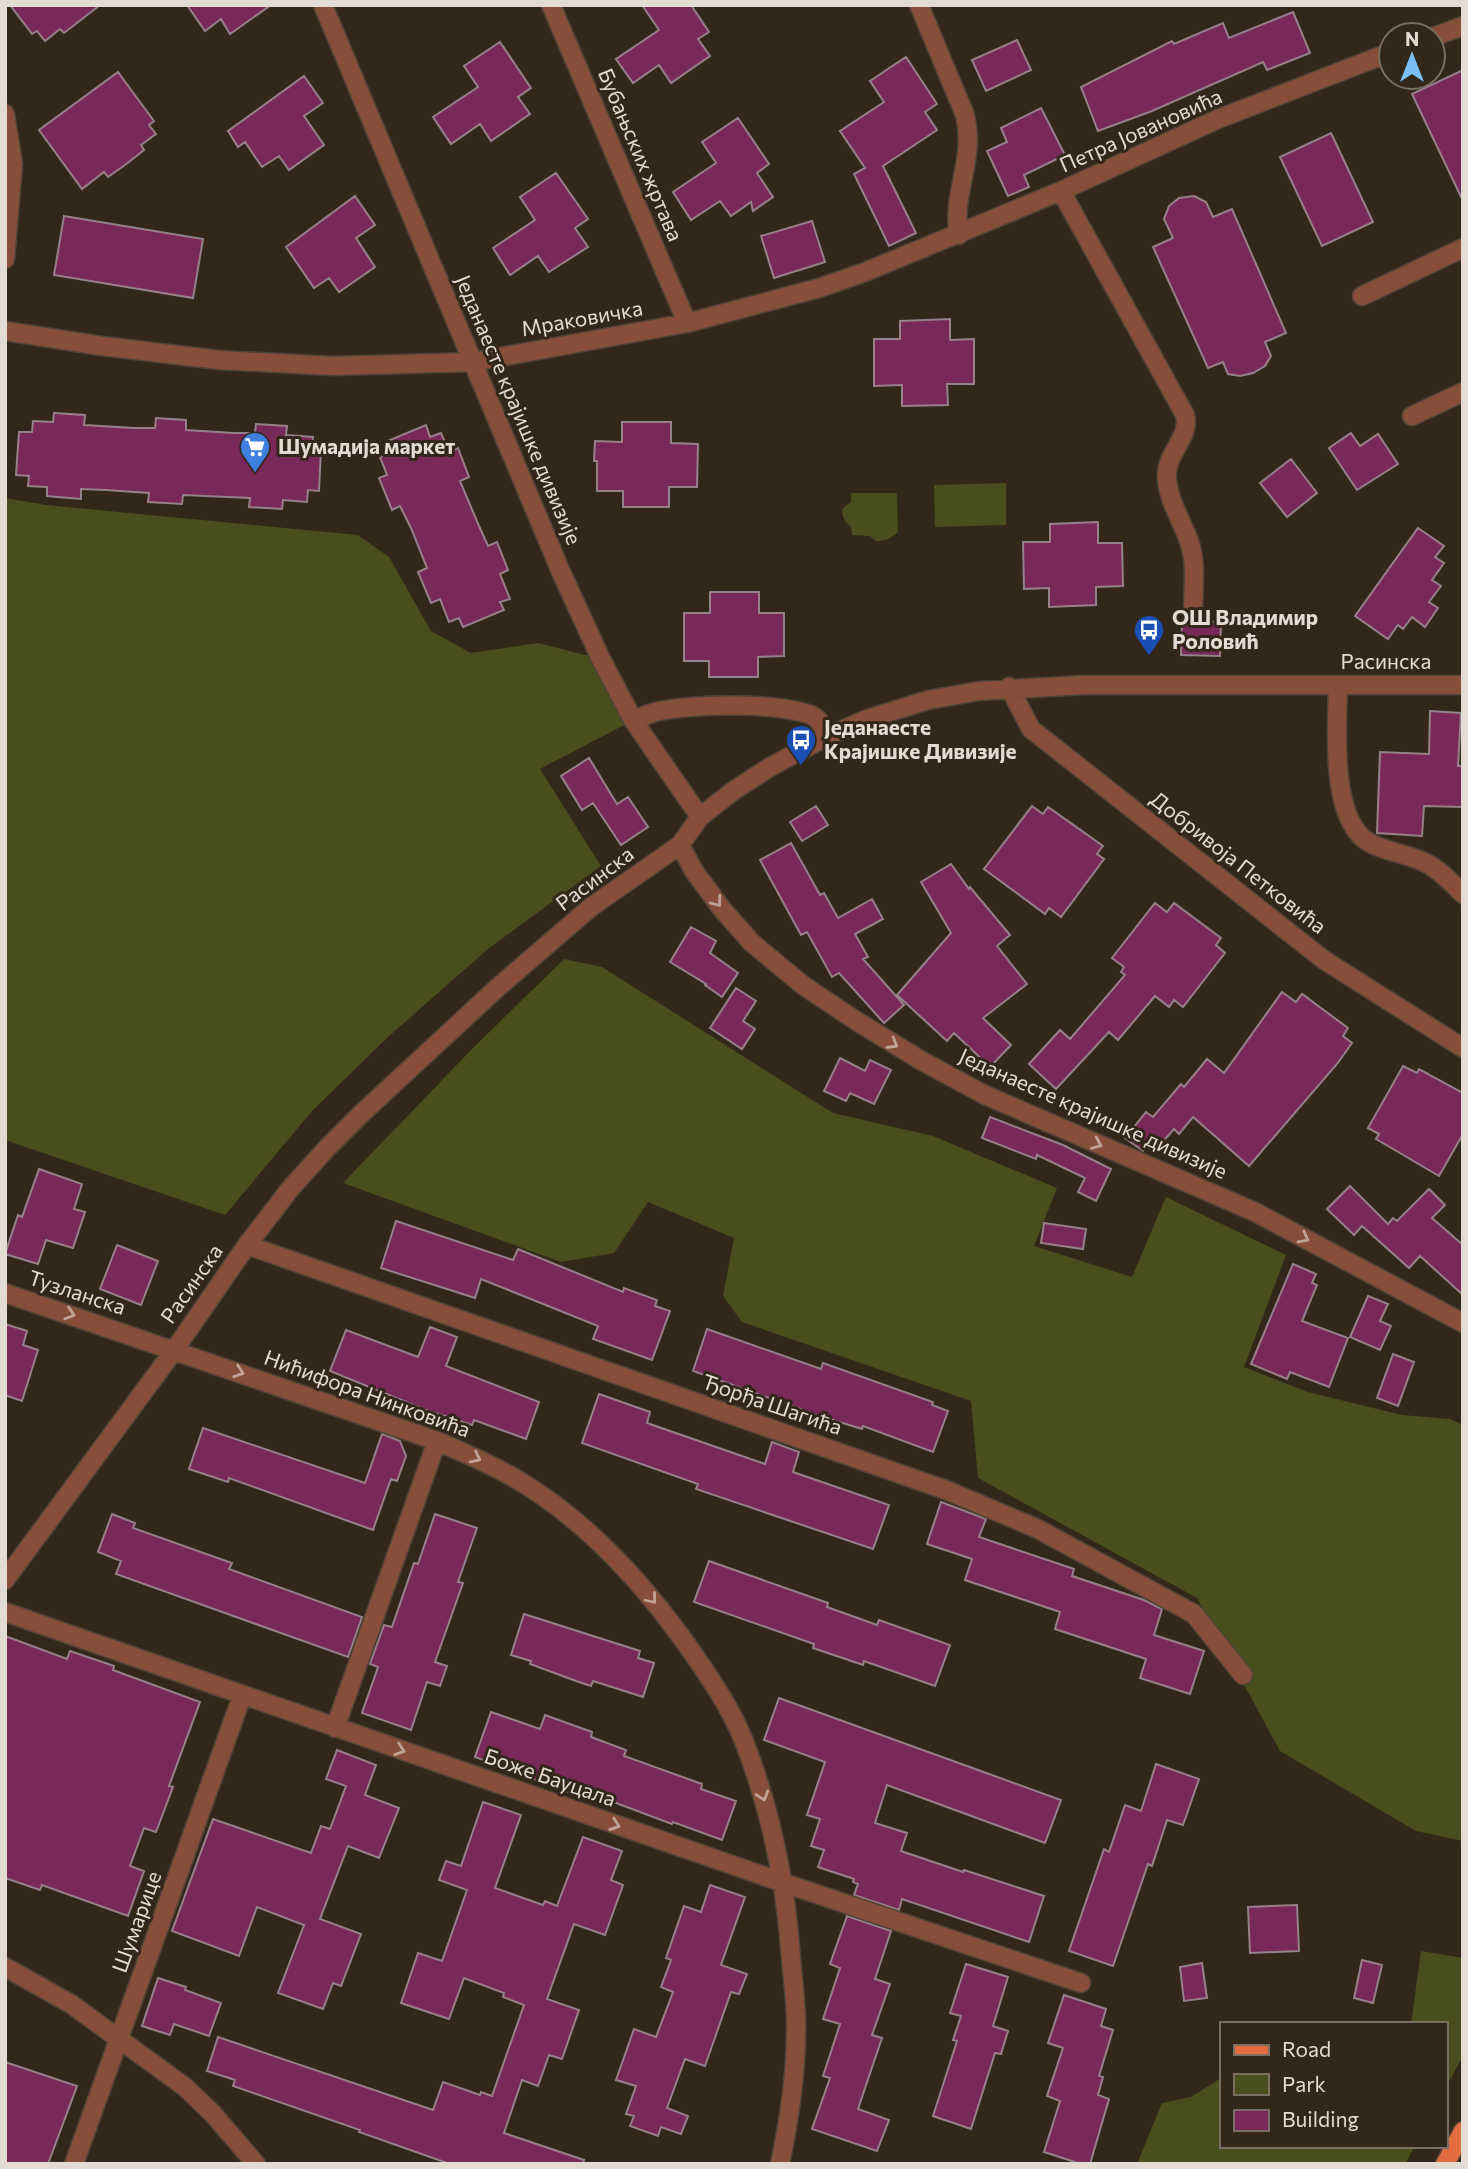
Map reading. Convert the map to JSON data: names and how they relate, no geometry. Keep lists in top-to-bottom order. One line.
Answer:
{"streets":{"street":["Петра Јовановића","Бубањских жртава","Мраковичка","Једанаесте крајишке дивизије","Расинска","Добривоја Петковића","Тузланска","Нићифора Нинковића","Ђорђа Шагића","Боже Бауцала","Шумарице"]},"crossings":[["Петра Јовановића","Мраковичка"],["Бубањских жртава","Мраковичка"],["Мраковичка","Једанаесте крајишке дивизије"],["Једанаесте крајишке дивизије","Расинска"],["Расинска","Добривоја Петковића"],["Расинска","Тузланска"],["Расинска","Нићифора Нинковића"],["Расинска","Ђорђа Шагића"],["Тузланска","Нићифора Нинковића"],["Нићифора Нинковића","Боже Бауцала"],["Боже Бауцала","Шумарице"]],"one_way":["Једанаесте крајишке дивизије","Тузланска","Нићифора Нинковића","Боже Бауцала"],"places":{"supermarket":["Шумадија маркет"],"bus stop":["ОШ Владимир Роловић","Једанаесте Крајишке Дивизије"]},"legend":["Road","Park","Building"],"north":"top"}
